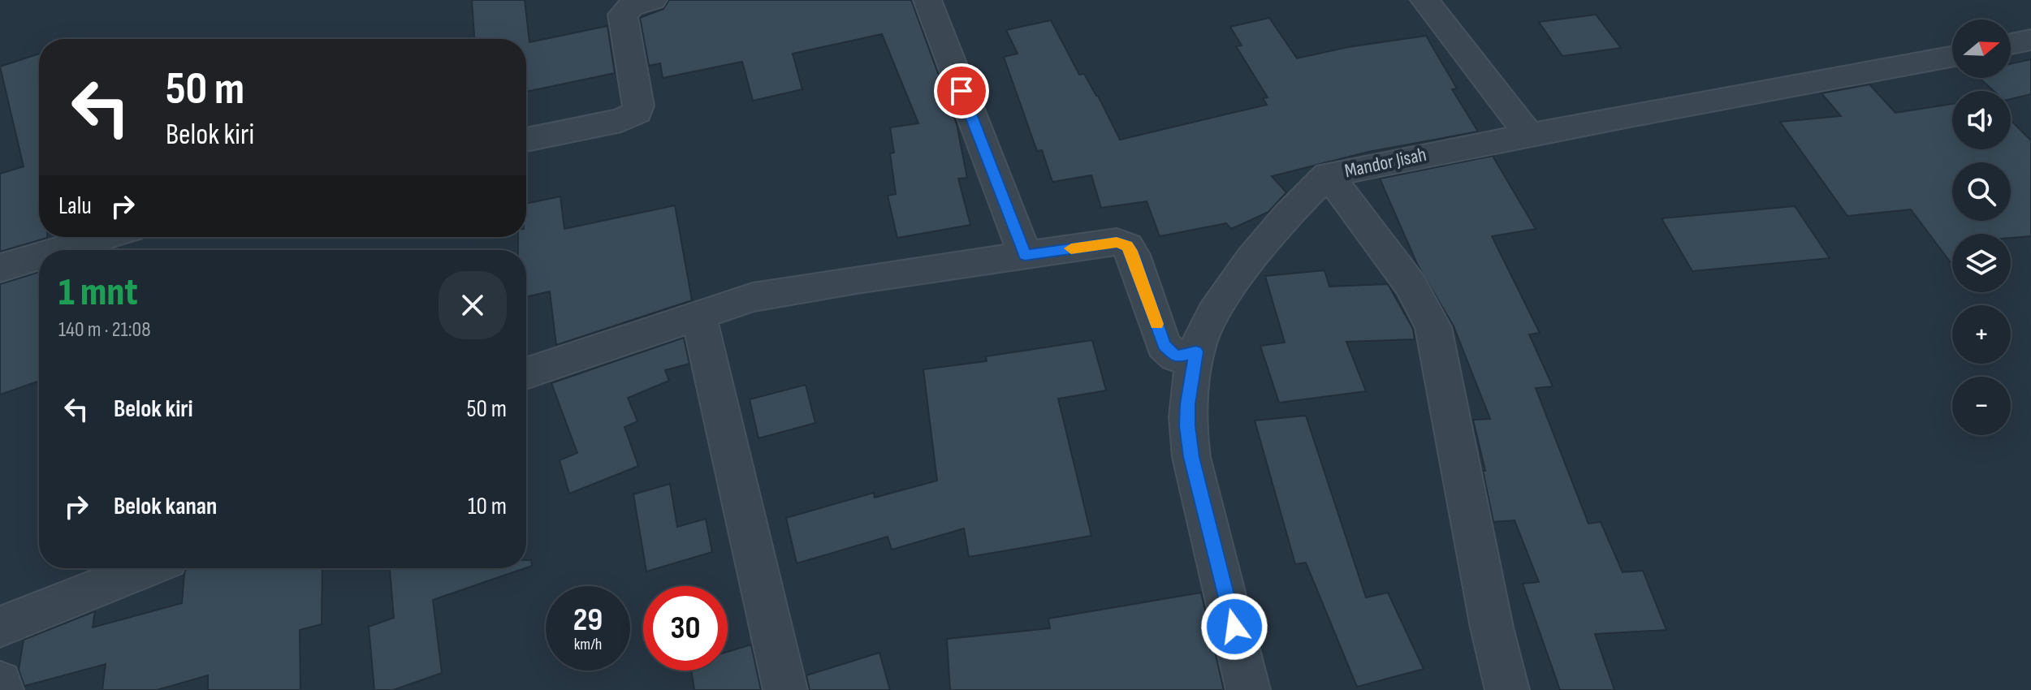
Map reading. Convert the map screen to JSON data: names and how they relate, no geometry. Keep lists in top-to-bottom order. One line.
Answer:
{"streets":{"street":["Mandor Jisah"]},"north":"right","page":{"map_buttons":["+","−"],"turn":["50 m","Belok kiri"],"then":"Lalu","heading":["1 mnt","140 m · 21:08"],"list":[{"name":"Belok kiri","value":"50 m"},{"name":"Belok kanan","value":"10 m"}],"speed":"29 km/h","limit":"30"}}
